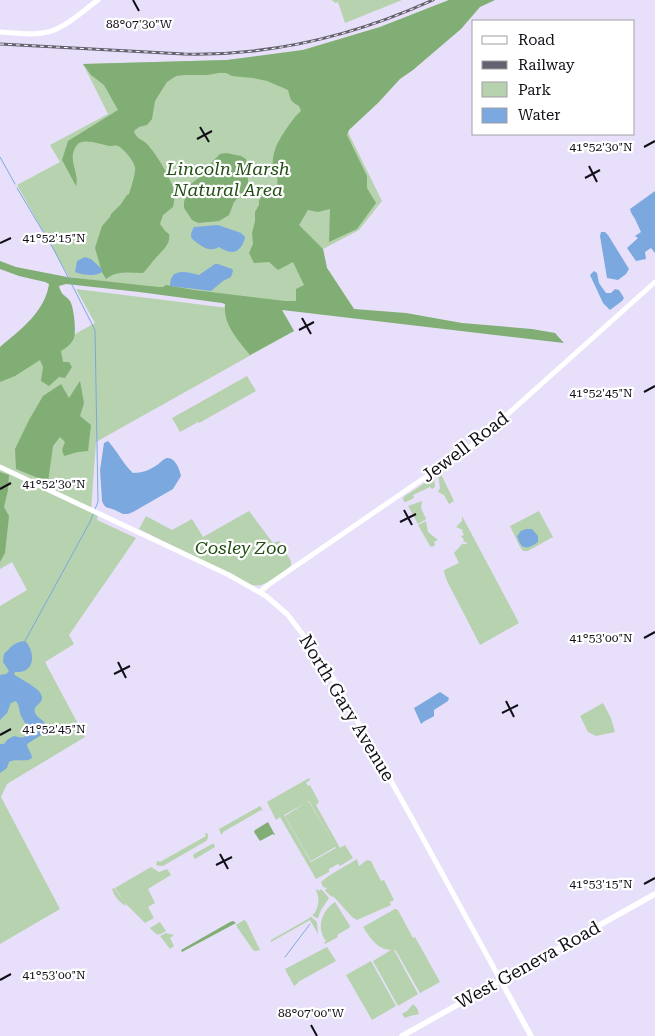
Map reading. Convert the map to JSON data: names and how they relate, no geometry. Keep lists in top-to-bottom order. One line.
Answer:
{"streets":{"main road":["North Gary Avenue","West Geneva Road"],"street":["Jewell Road"]},"crossings":[["Jewell Road","North Gary Avenue"],["North Gary Avenue","West Geneva Road"]],"parks":["Lincoln Marsh Natural Area","Cosley Zoo"],"legend":["Road","Railway","Park","Water"],"coordinates":["88°07'30\"W","41°52'30\"N","41°52'15\"N","41°52'45\"N","41°53'00\"N","41°53'15\"N","88°07'00\"W"]}
